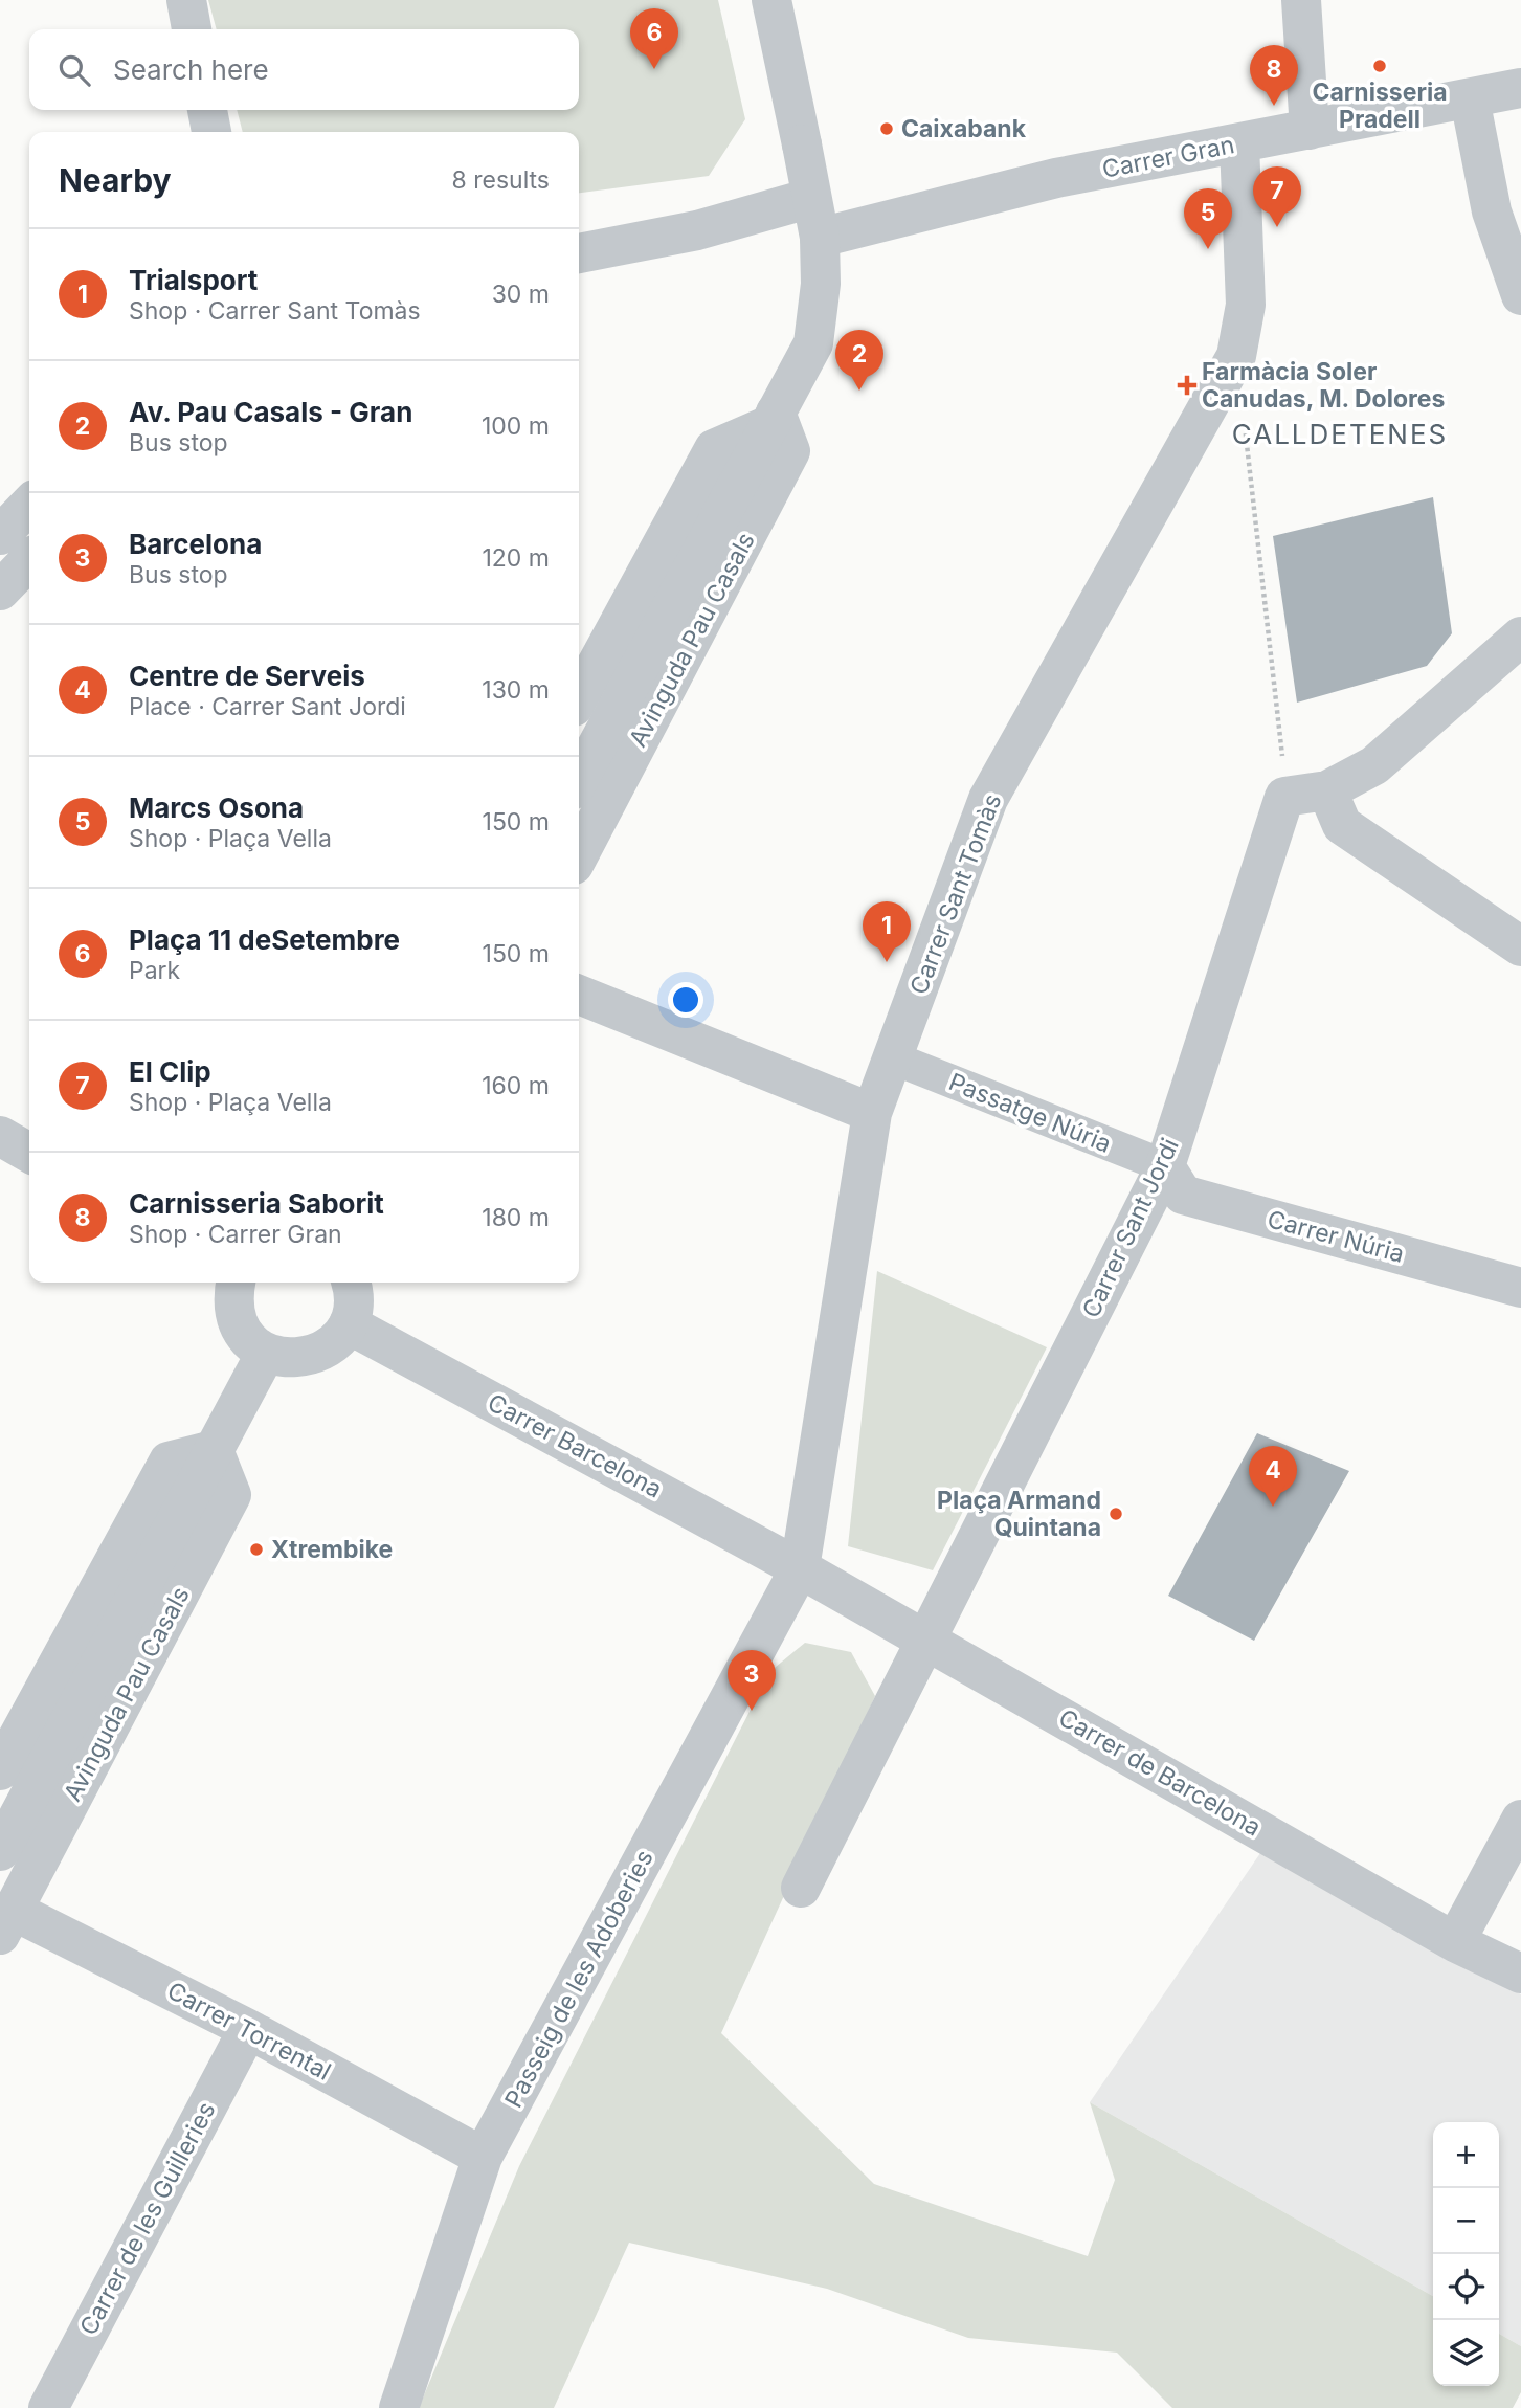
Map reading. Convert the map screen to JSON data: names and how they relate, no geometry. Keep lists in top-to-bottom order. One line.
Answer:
{"streets":{"street":["Carrer Gran","Avinguda Pau Casals","Carrer Sant Tomàs","Passatge Núria","Carrer Sant Jordi","Carrer Núria","Carrer Barcelona","Carrer de Barcelona","Passeig de les Adoberies","Carrer Torrental","Carrer de les Guilleries"]},"crossings":[["Carrer Gran","Avinguda Pau Casals"],["Carrer Gran","Carrer Sant Tomàs"],["Avinguda Pau Casals","Carrer Torrental"],["Carrer Sant Tomàs","Passatge Núria"],["Carrer Sant Tomàs","Carrer Barcelona"],["Carrer Sant Tomàs","Carrer de Barcelona"],["Carrer Sant Tomàs","Passeig de les Adoberies"],["Passatge Núria","Carrer Sant Jordi"],["Passatge Núria","Carrer Núria"],["Carrer Sant Jordi","Carrer Núria"],["Carrer Sant Jordi","Carrer de Barcelona"],["Carrer Barcelona","Carrer de Barcelona"],["Carrer Barcelona","Passeig de les Adoberies"],["Carrer de Barcelona","Passeig de les Adoberies"],["Passeig de les Adoberies","Carrer Torrental"],["Carrer Torrental","Carrer de les Guilleries"]],"districts":["CALLDETENES"],"places":{"other":["Carnisseria Pradell","Caixabank","Plaça Armand Quintana","Xtrembike"],"health":["Farmàcia Soler Canudas, M. Dolores"]},"page":{"pins":["6","8","7","5","2","1","4","3"],"search":"Search here","heading":["Nearby","8 results"],"list":[{"mark":"1","name":"Trialsport","note":"Shop · Carrer Sant Tomàs","value":"30 m"},{"mark":"2","name":"Av. Pau Casals - Gran","note":"Bus stop","value":"100 m"},{"mark":"3","name":"Barcelona","note":"Bus stop","value":"120 m"},{"mark":"4","name":"Centre de Serveis","note":"Place · Carrer Sant Jordi","value":"130 m"},{"mark":"5","name":"Marcs Osona","note":"Shop · Plaça Vella","value":"150 m"},{"mark":"6","name":"Plaça 11 deSetembre","note":"Park","value":"150 m"},{"mark":"7","name":"El Clip","note":"Shop · Plaça Vella","value":"160 m"},{"mark":"8","name":"Carnisseria Saborit","note":"Shop · Carrer Gran","value":"180 m"}],"map_buttons":["+","−"]}}
